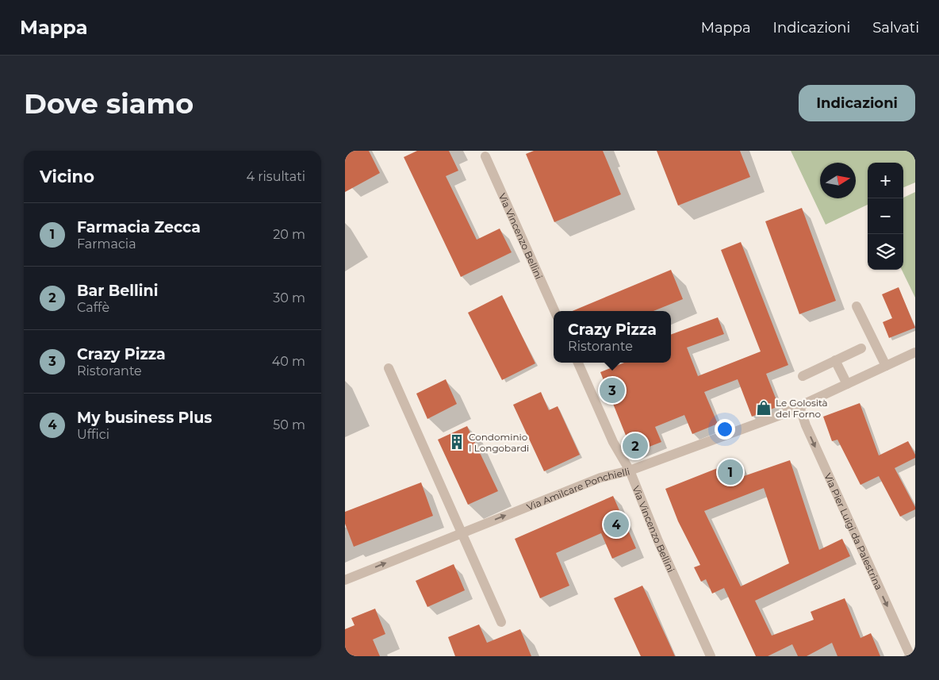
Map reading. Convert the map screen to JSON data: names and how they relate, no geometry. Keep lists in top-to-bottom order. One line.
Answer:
{"streets":{"street":["Via Vincenzo Bellini","Via Amilcare Ponchielli","Via Pier Luigi da Palestrina"]},"crossings":[["Via Vincenzo Bellini","Via Amilcare Ponchielli"],["Via Amilcare Ponchielli","Via Pier Luigi da Palestrina"]],"one_way":["Via Amilcare Ponchielli","Via Pier Luigi da Palestrina"],"places":{"shop":["Le Golosità del Forno"],"building":["Condominio I Longobardi"]},"north":"right","page":{"header":"Mappa","nav":["Mappa","Indicazioni","Salvati"],"buttons":"Indicazioni","title":"Dove siamo","heading":["Vicino","4 risultati"],"map_buttons":["+","−"],"list":[{"mark":"1","name":"Farmacia Zecca","note":"Farmacia","value":"20 m"},{"mark":"2","name":"Bar Bellini","note":"Caffè","value":"30 m"},{"mark":"3","name":"Crazy Pizza","note":"Ristorante","value":"40 m"},{"mark":"4","name":"My business Plus","note":"Uffici","value":"50 m"}],"popup":["Crazy Pizza","Ristorante"],"pins":["3","2","1","4"]}}
